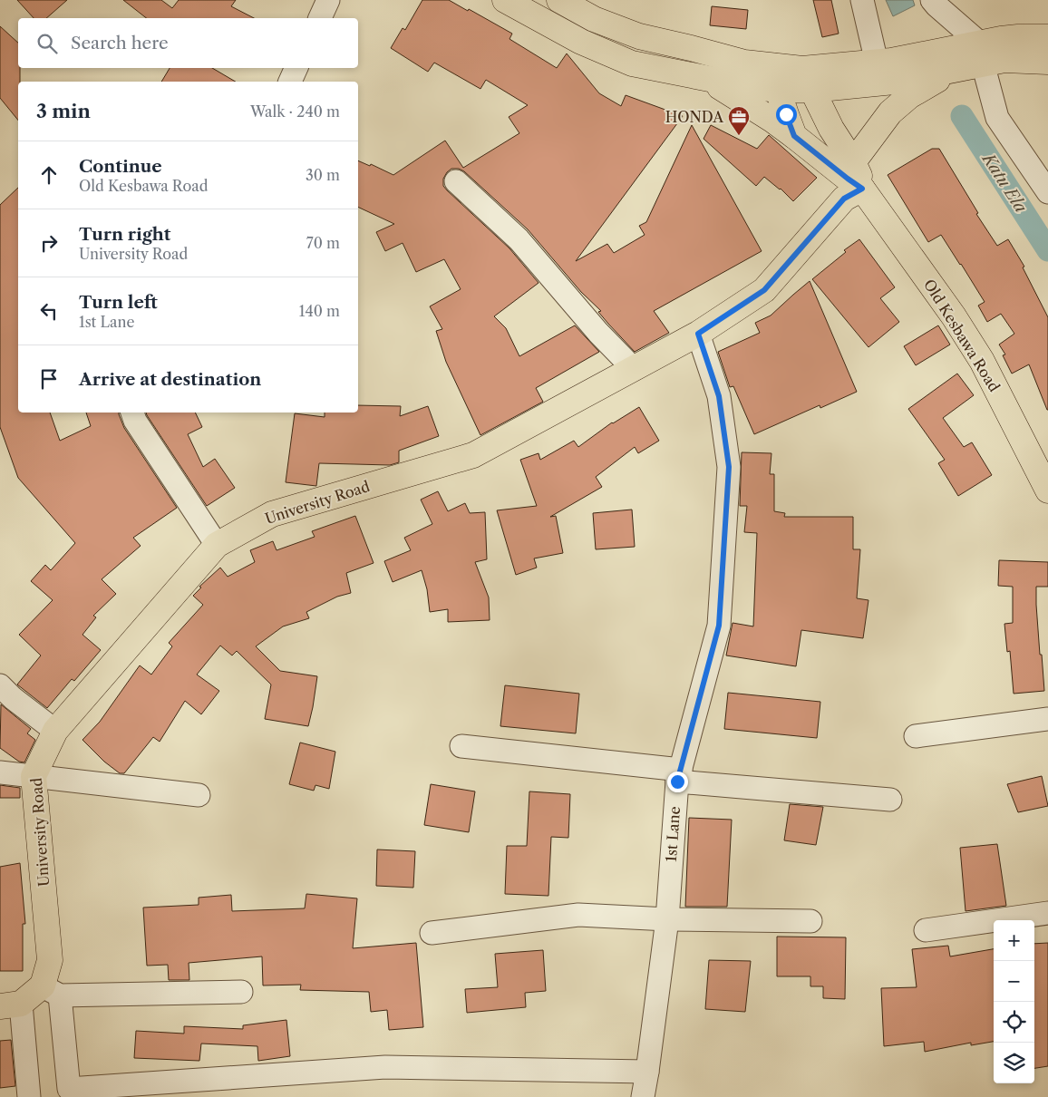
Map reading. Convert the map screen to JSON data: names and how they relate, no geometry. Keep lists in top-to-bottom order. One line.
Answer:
{"streets":{"main road":["Old Kesbawa Road","University Road"],"street":["1st Lane"]},"crossings":[["Old Kesbawa Road","University Road"],["University Road","1st Lane"]],"water":["Katu Ela"],"places":{"office":["HONDA"]},"page":{"search":"Search here","heading":["3 min","Walk · 240 m"],"list":[["Continue","Old Kesbawa Road","30 m"],["Turn right","University Road","70 m"],["Turn left","1st Lane","140 m"],"Arrive at destination"],"map_buttons":["+","−"]}}
